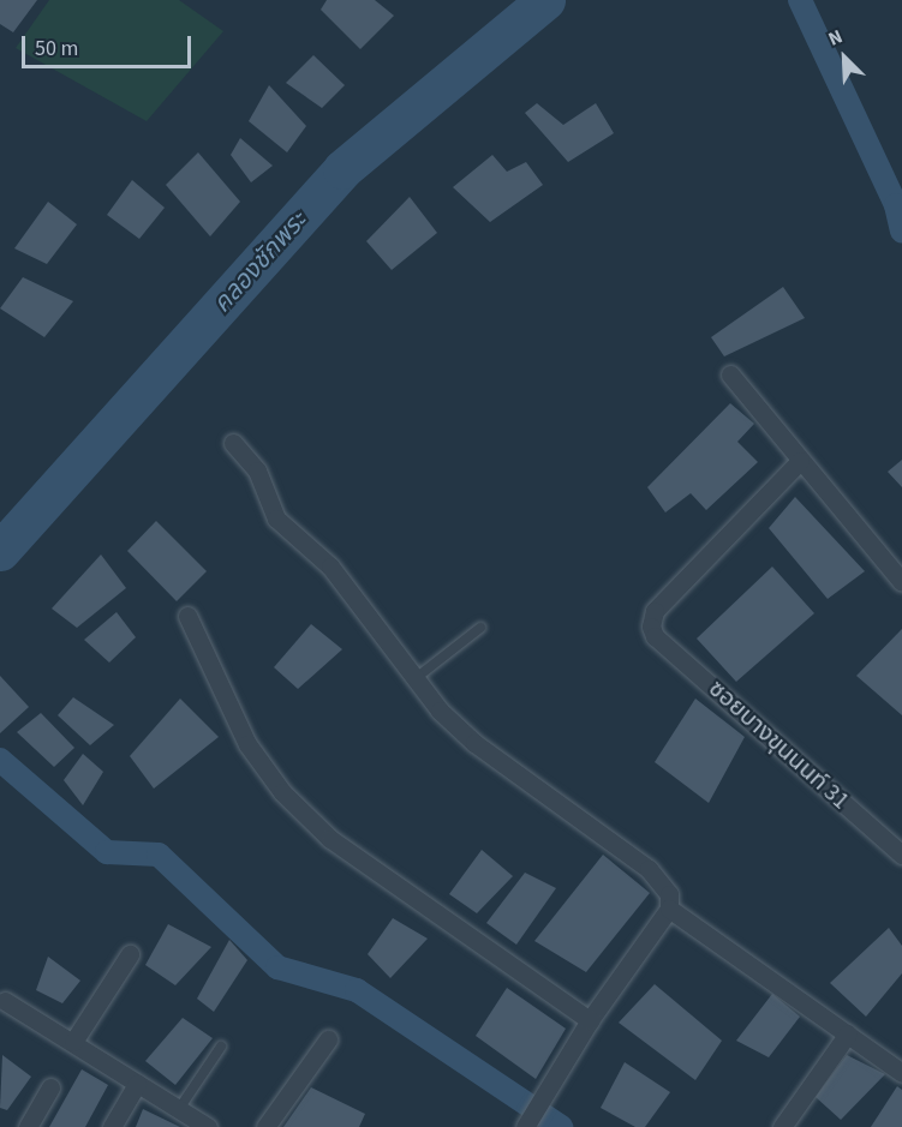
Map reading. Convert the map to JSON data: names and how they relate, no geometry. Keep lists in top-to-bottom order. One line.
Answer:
{"streets":{"street":["ซอยบางขุนนนท์ 31"]},"water":["คลองชักพระ"],"scale_bar":"50 m","north":"top left"}
